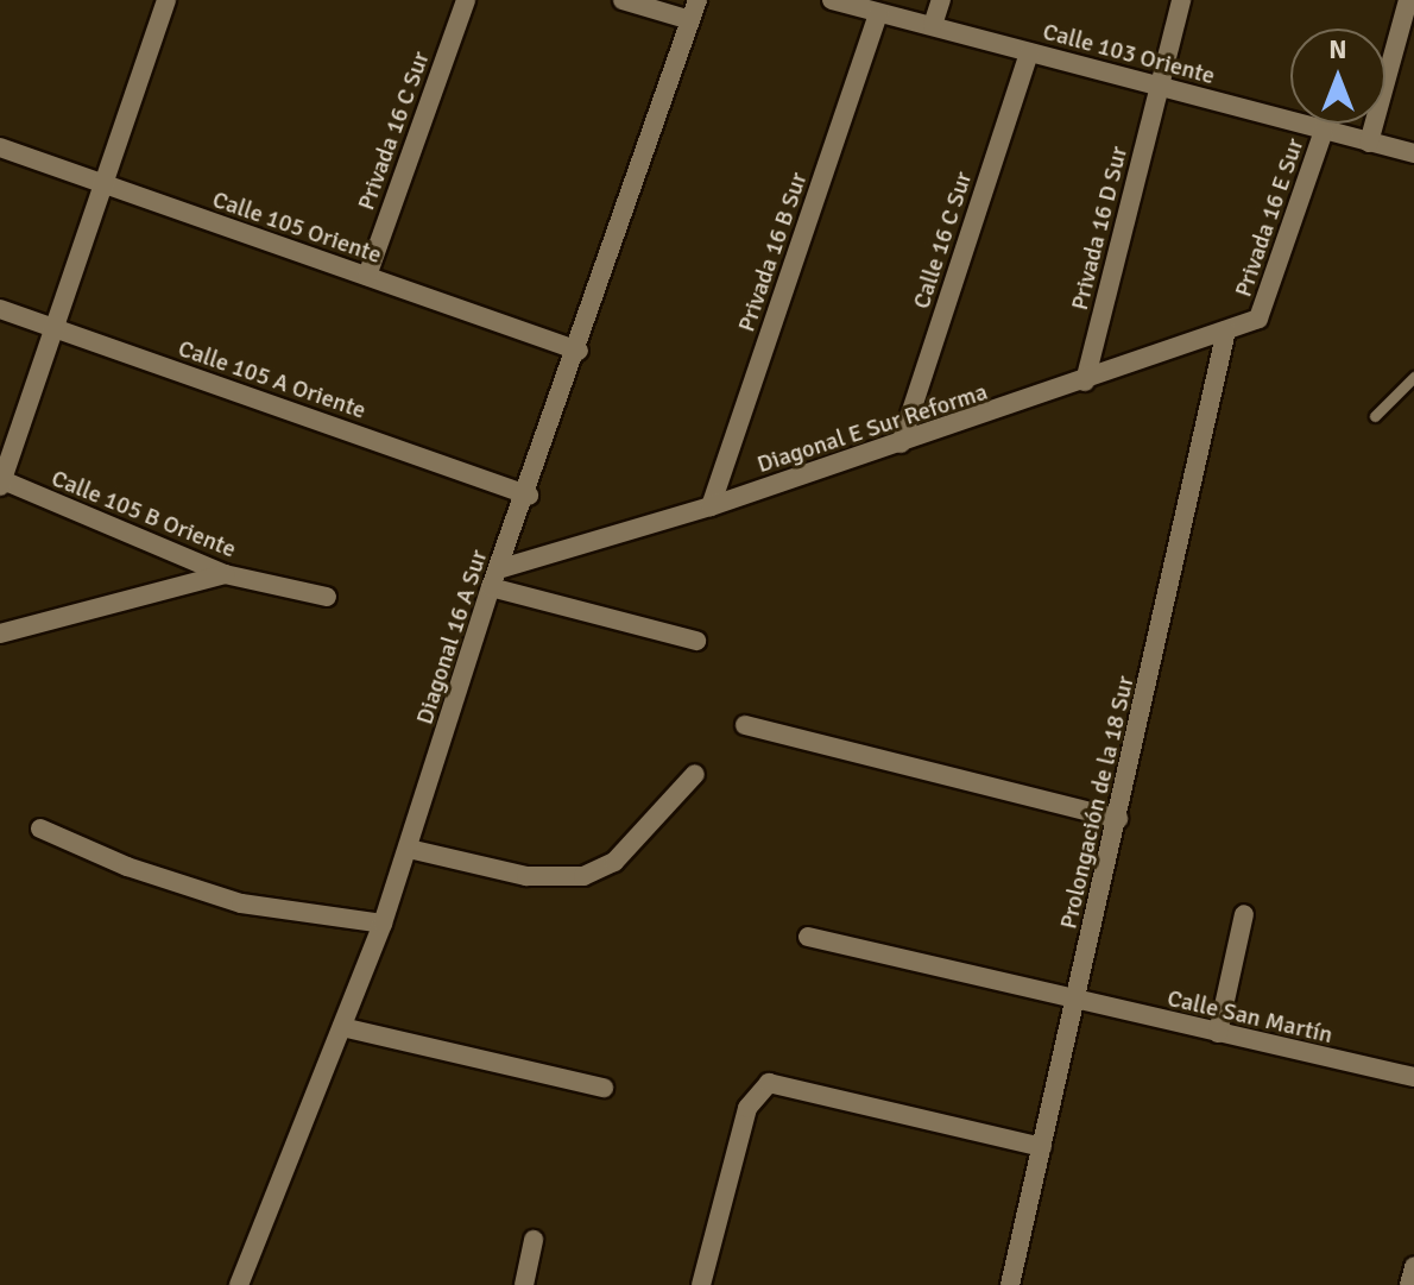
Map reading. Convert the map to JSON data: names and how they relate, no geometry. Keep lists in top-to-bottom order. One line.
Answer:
{"streets":{"street":["Calle 103 Oriente","Privada 16 C Sur","Privada 16 E Sur","Calle 105 Oriente","Privada 16 D Sur","Calle 16 C Sur","Privada 16 B Sur","Calle 105 A Oriente","Diagonal E Sur Reforma","Calle 105 B Oriente","Diagonal 16 A Sur","Prolongación de la 18 Sur","Calle San Martín"]},"crossings":[["Calle 103 Oriente","Privada 16 E Sur"],["Calle 103 Oriente","Privada 16 D Sur"],["Calle 103 Oriente","Calle 16 C Sur"],["Calle 103 Oriente","Privada 16 B Sur"],["Privada 16 C Sur","Calle 105 Oriente"],["Privada 16 E Sur","Diagonal E Sur Reforma"],["Calle 105 Oriente","Diagonal 16 A Sur"],["Privada 16 D Sur","Diagonal E Sur Reforma"],["Calle 16 C Sur","Diagonal E Sur Reforma"],["Privada 16 B Sur","Diagonal E Sur Reforma"],["Calle 105 A Oriente","Diagonal 16 A Sur"],["Diagonal E Sur Reforma","Diagonal 16 A Sur"],["Diagonal E Sur Reforma","Prolongación de la 18 Sur"],["Prolongación de la 18 Sur","Calle San Martín"]],"north":"top"}
